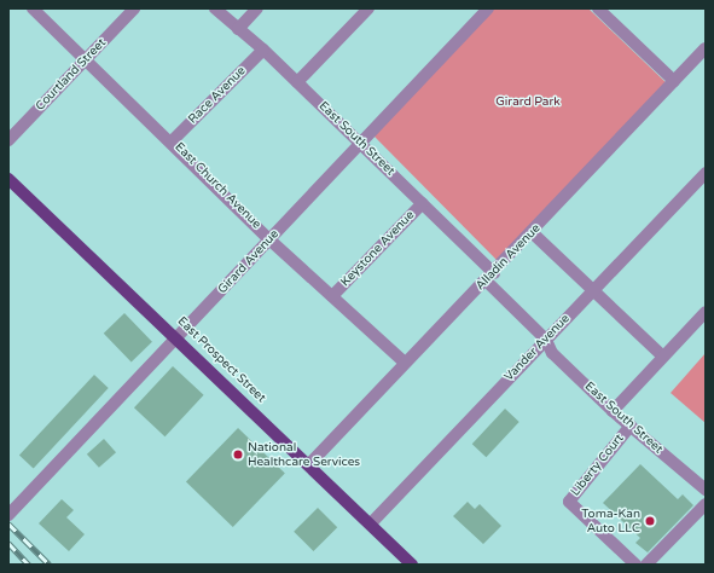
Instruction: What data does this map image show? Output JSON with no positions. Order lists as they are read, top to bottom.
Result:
{
  "streets": {
    "main road": ["East Prospect Street"],
    "street": [
      "Courtland Street",
      "Race Avenue",
      "East South Street",
      "East Church Avenue",
      "Keystone Avenue",
      "Alladin Avenue",
      "Girard Avenue",
      "Vander Avenue",
      "Liberty Court"
    ]
  },
  "crossings": [
    ["Courtland Street", "East Church Avenue"],
    ["Race Avenue", "East South Street"],
    ["Race Avenue", "East Church Avenue"],
    ["East South Street", "Keystone Avenue"],
    ["East South Street", "Alladin Avenue"],
    ["East South Street", "Girard Avenue"],
    ["East South Street", "Vander Avenue"],
    ["East South Street", "Liberty Court"],
    ["East Church Avenue", "Keystone Avenue"],
    ["East Church Avenue", "Alladin Avenue"],
    ["East Church Avenue", "Girard Avenue"],
    ["Alladin Avenue", "East Prospect Street"],
    ["Girard Avenue", "East Prospect Street"],
    ["Vander Avenue", "East Prospect Street"]
  ],
  "parks": ["Girard Park"],
  "places": ["National Healthcare Services", "Toma-Kan Auto LLC"]
}
